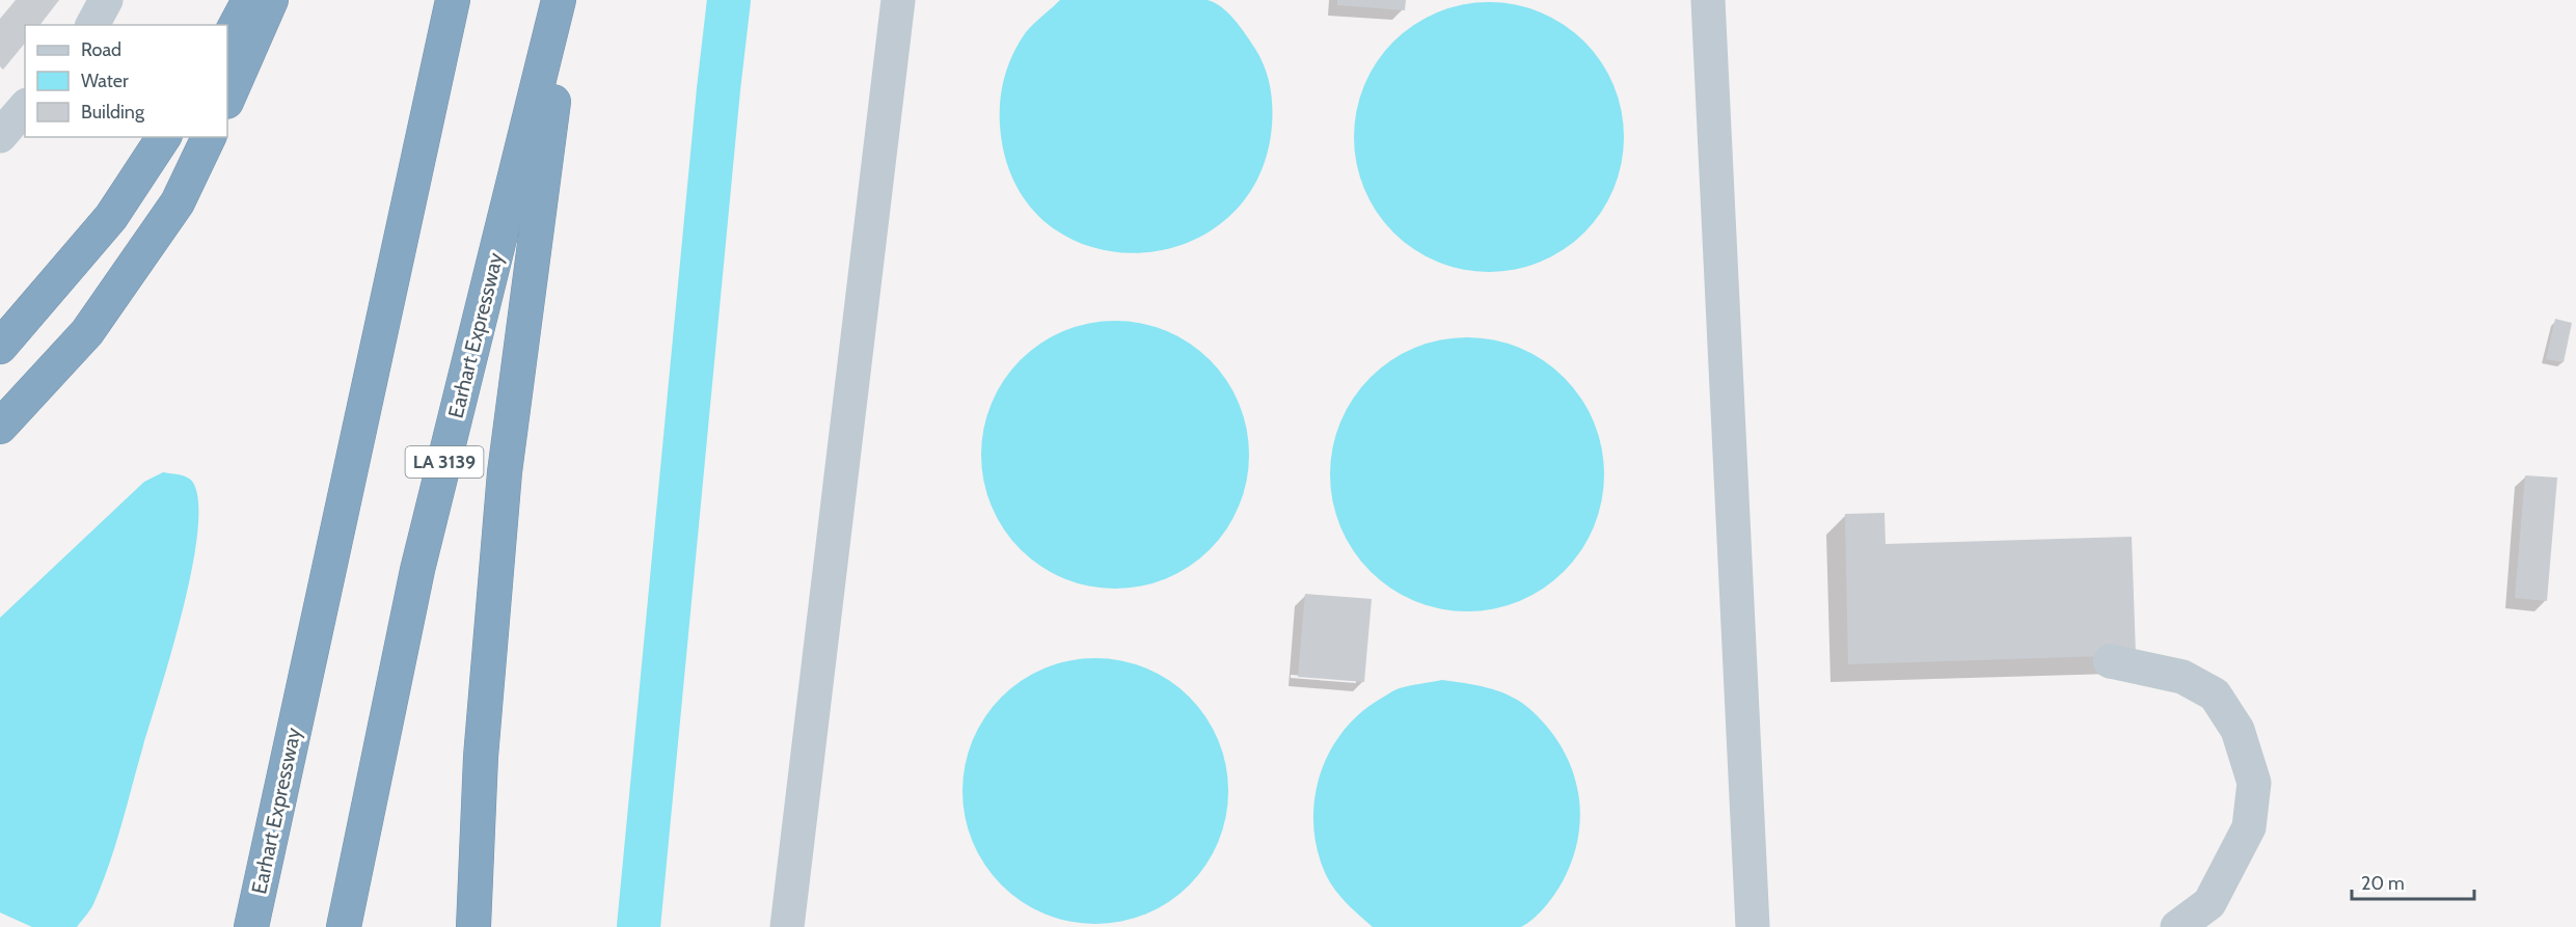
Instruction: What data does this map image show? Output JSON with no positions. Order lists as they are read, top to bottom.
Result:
{
  "streets": {
    "highway": ["Earhart Expressway", "LA 3139"]
  },
  "legend": ["Road", "Water", "Building"],
  "scale_bar": "20 m"
}
